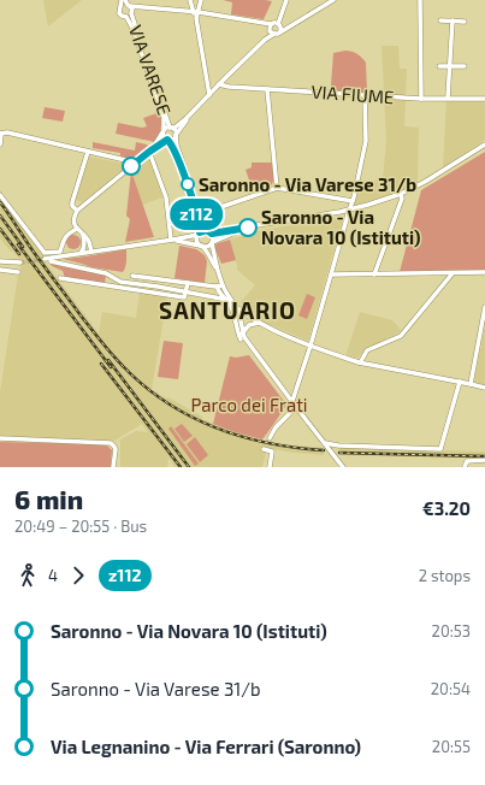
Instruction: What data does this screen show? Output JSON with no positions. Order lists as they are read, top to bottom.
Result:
{
  "streets": {
    "street": ["VIA VARESE", "VIA FIUME"]
  },
  "districts": ["SANTUARIO"],
  "parks": ["Parco dei Frati"],
  "places": ["Saronno - Via Varese 31/b", "Saronno - Via Novara 10 (Istituti)"],
  "lines": ["bus line z112"],
  "page": {
    "on_map": "z112",
    "heading": ["6 min", "20:49 – 20:55 · Bus", "€3.20"],
    "legs": ["4", "z112", "2 stops"],
    "list": [
      {
        "name": "Saronno - Via Novara 10 (Istituti)",
        "value": "20:53"
      },
      {
        "name": "Saronno - Via Varese 31/b",
        "value": "20:54"
      },
      {
        "name": "Via Legnanino - Via Ferrari (Saronno)",
        "value": "20:55"
      }
    ]
  }
}
